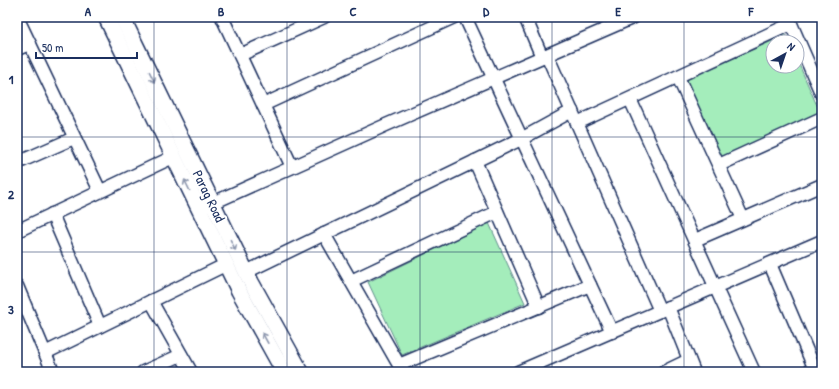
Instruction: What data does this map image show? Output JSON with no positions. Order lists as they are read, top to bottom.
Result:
{
  "streets": {
    "street": ["Parag Road"]
  },
  "scale_bar": "50 m",
  "north": "top right",
  "grid": {
    "columns": [
      "A",
      "B",
      "C",
      "D",
      "E",
      "F"
    ],
    "rows": ["1", "2", "3"]
  }
}
